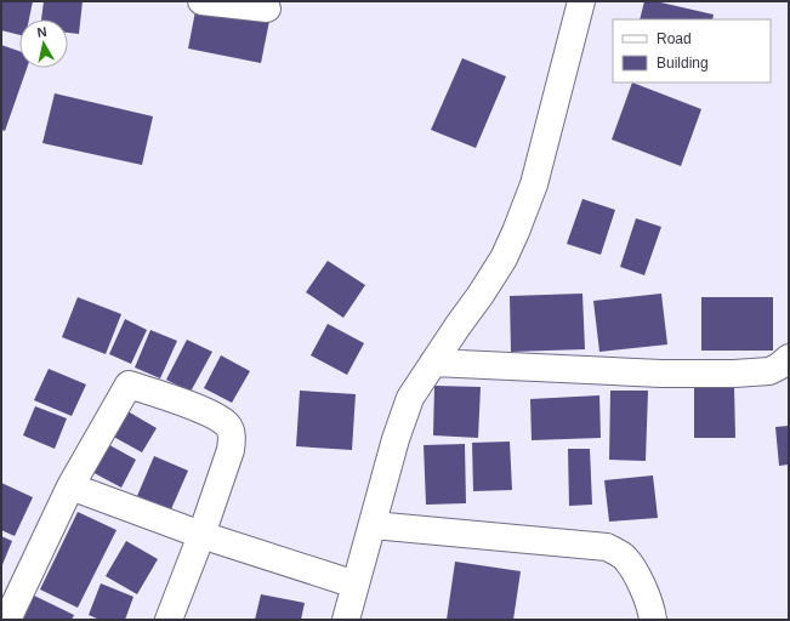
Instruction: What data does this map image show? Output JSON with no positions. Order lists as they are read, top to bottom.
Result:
{
  "legend": ["Road", "Building"],
  "north": "top"
}
